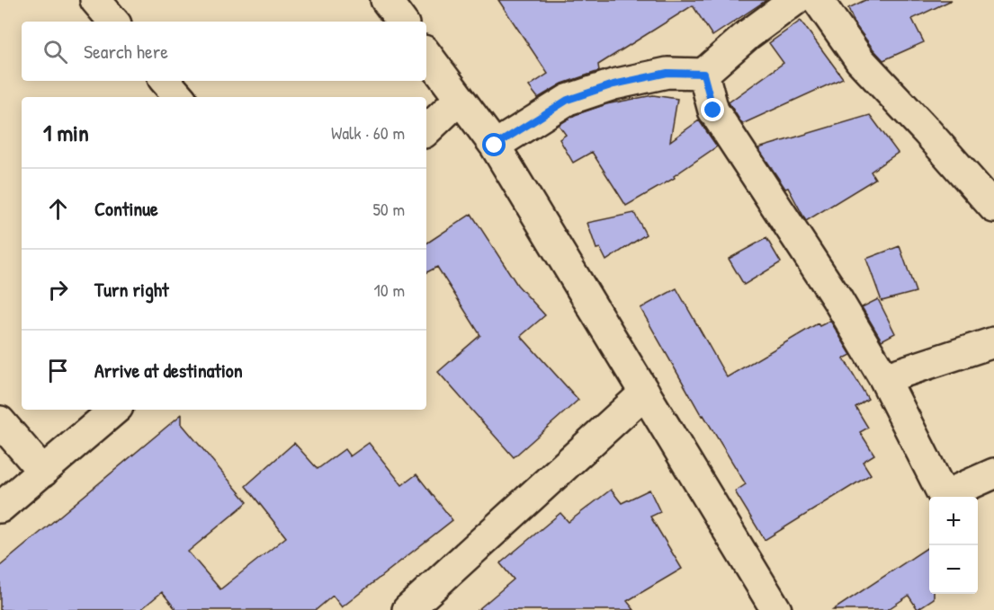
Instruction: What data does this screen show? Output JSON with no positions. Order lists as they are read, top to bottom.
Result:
{
  "page": {
    "search": "Search here",
    "heading": ["1 min", "Walk · 60 m"],
    "list": [
      ["Continue", "50 m"],
      ["Turn right", "10 m"],
      "Arrive at destination"
    ],
    "map_buttons": ["+", "−"]
  }
}
